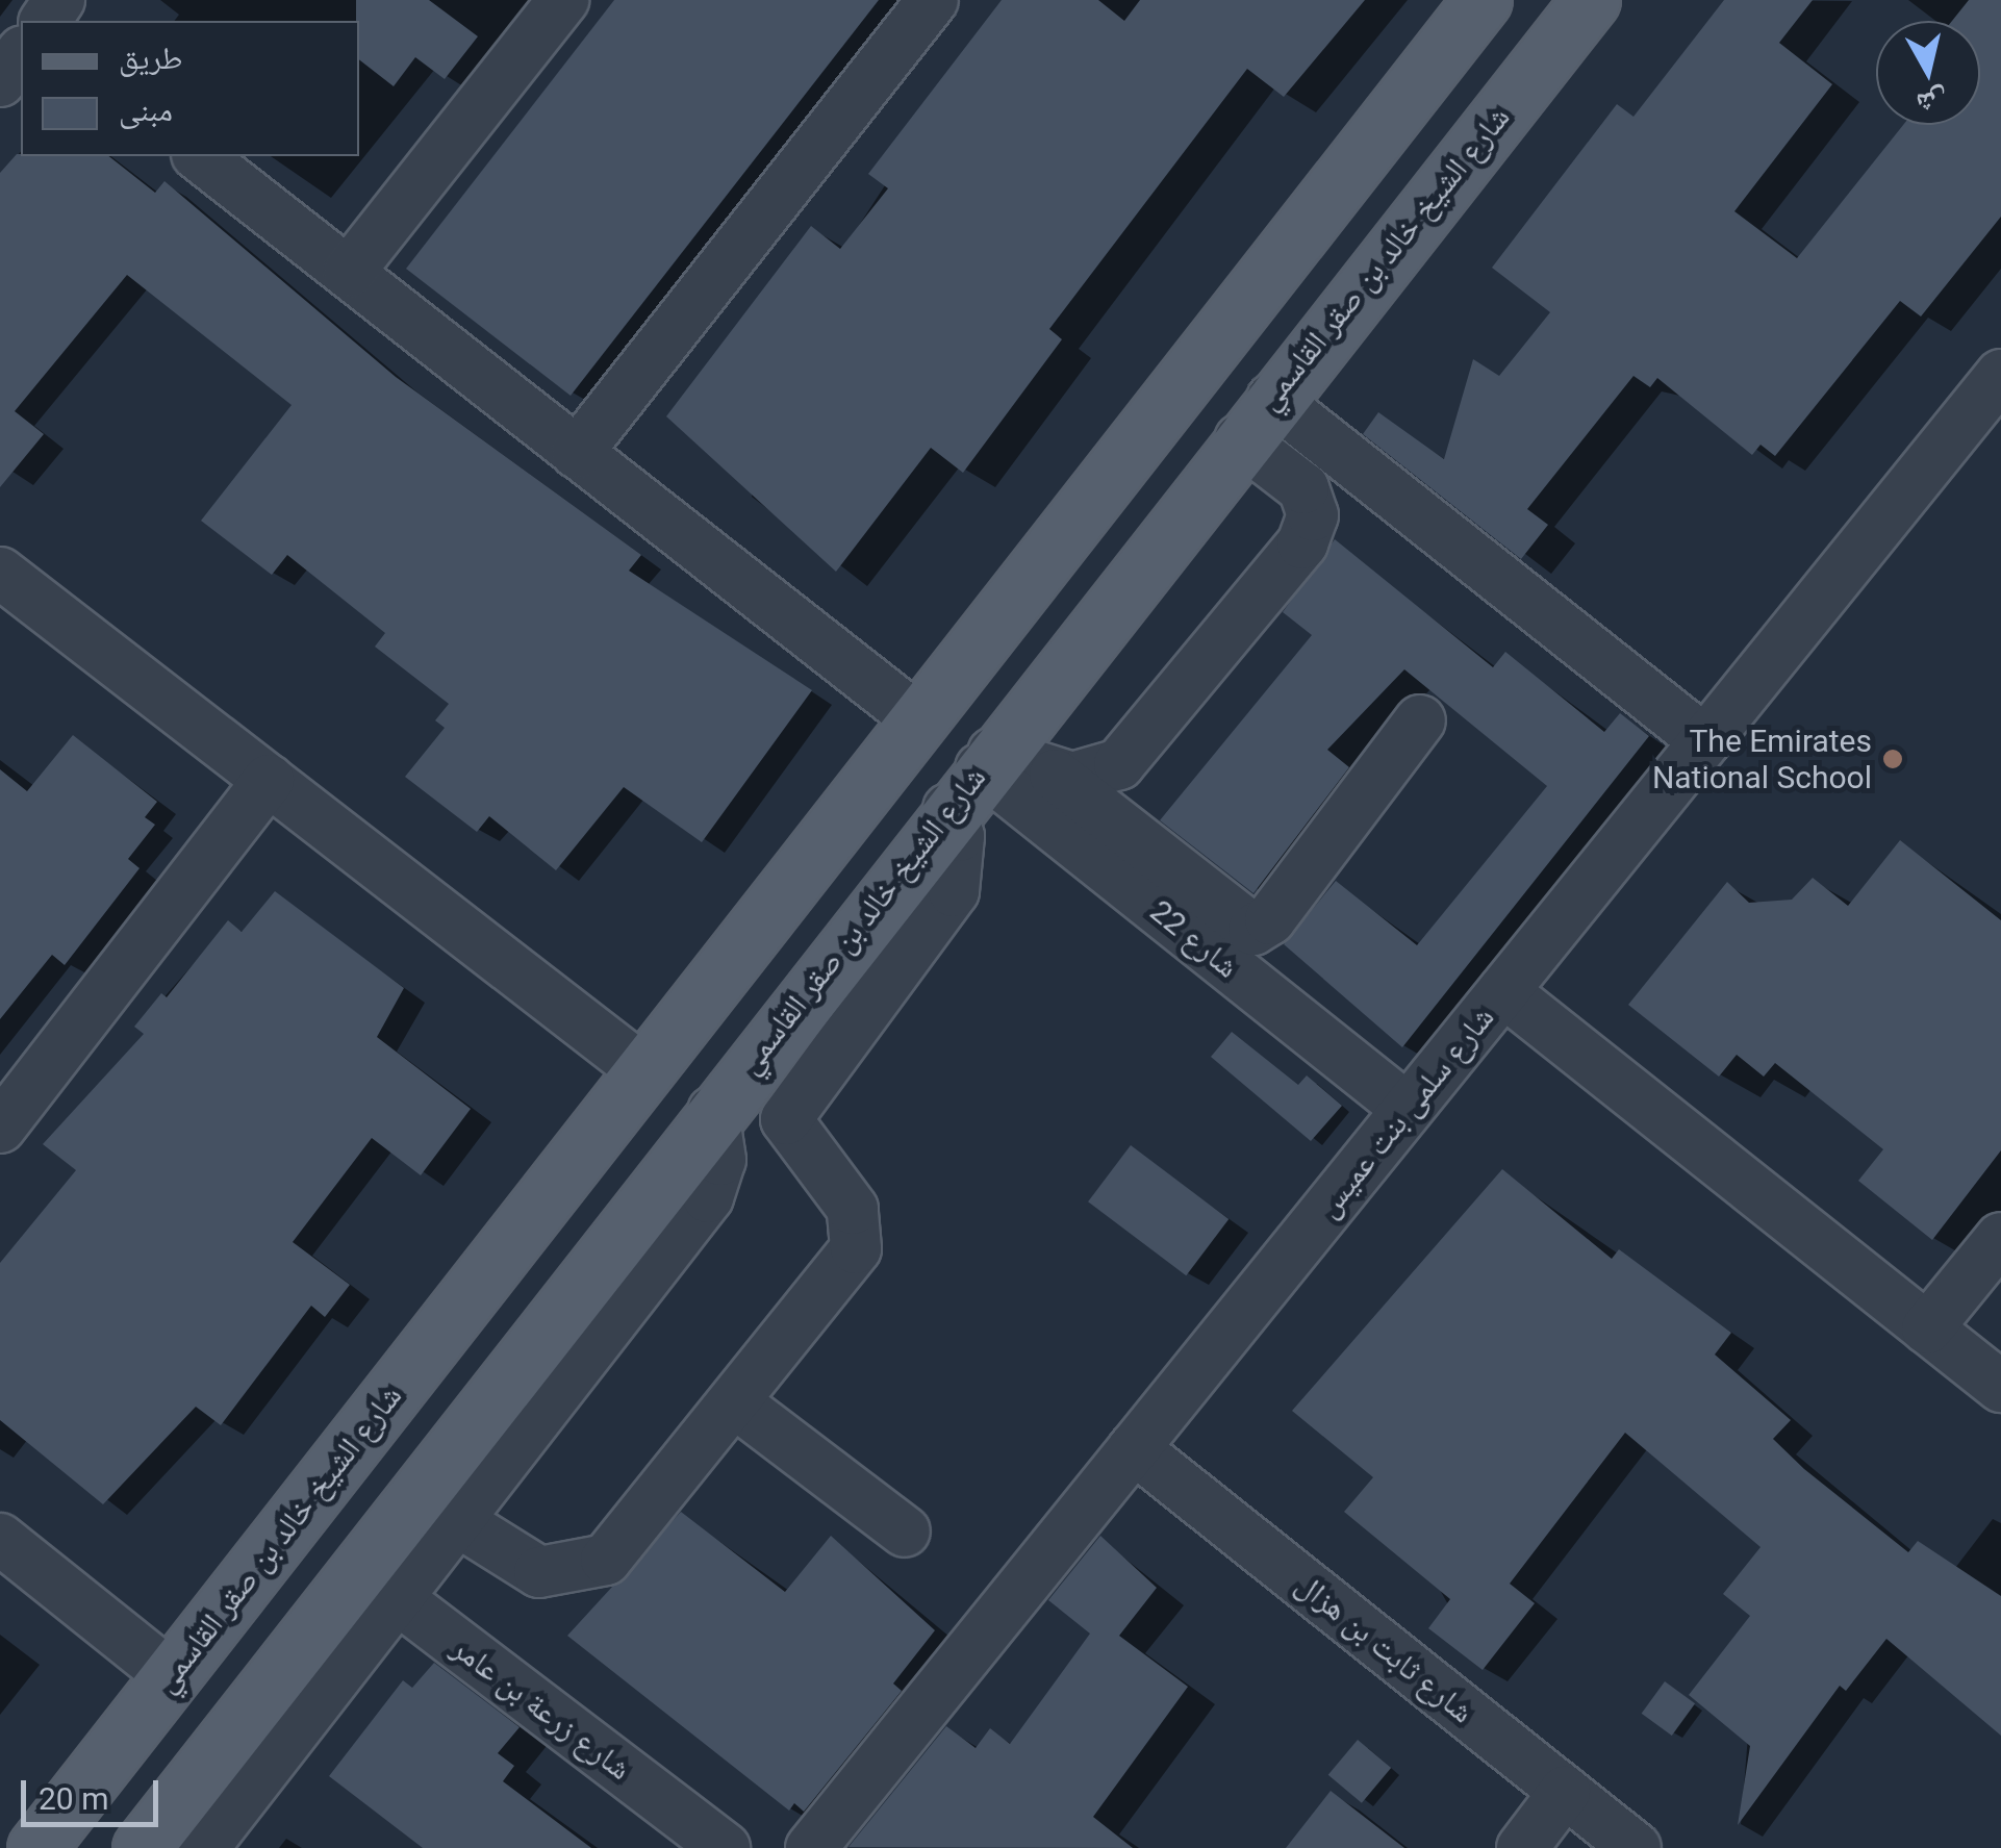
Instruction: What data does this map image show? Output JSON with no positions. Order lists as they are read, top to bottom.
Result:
{
  "streets": {
    "main road": ["شارع الشيخ خالد بن صقر القاسمي"],
    "street": [
      "شارع 22",
      "شارع سلمى بنت عميس",
      "شارع ثابت بن هزال",
      "شارع زرعة بن عامر"
    ]
  },
  "crossings": [
    ["شارع الشيخ خالد بن صقر القاسمي", "شارع 22"],
    ["شارع الشيخ خالد بن صقر القاسمي", "شارع زرعة بن عامر"],
    ["شارع 22", "شارع سلمى بنت عميس"],
    ["شارع سلمى بنت عميس", "شارع ثابت بن هزال"]
  ],
  "places": ["The Emirates National School"],
  "legend": ["طريق", "مبنى"],
  "scale_bar": "20 m",
  "north": "bottom"
}
